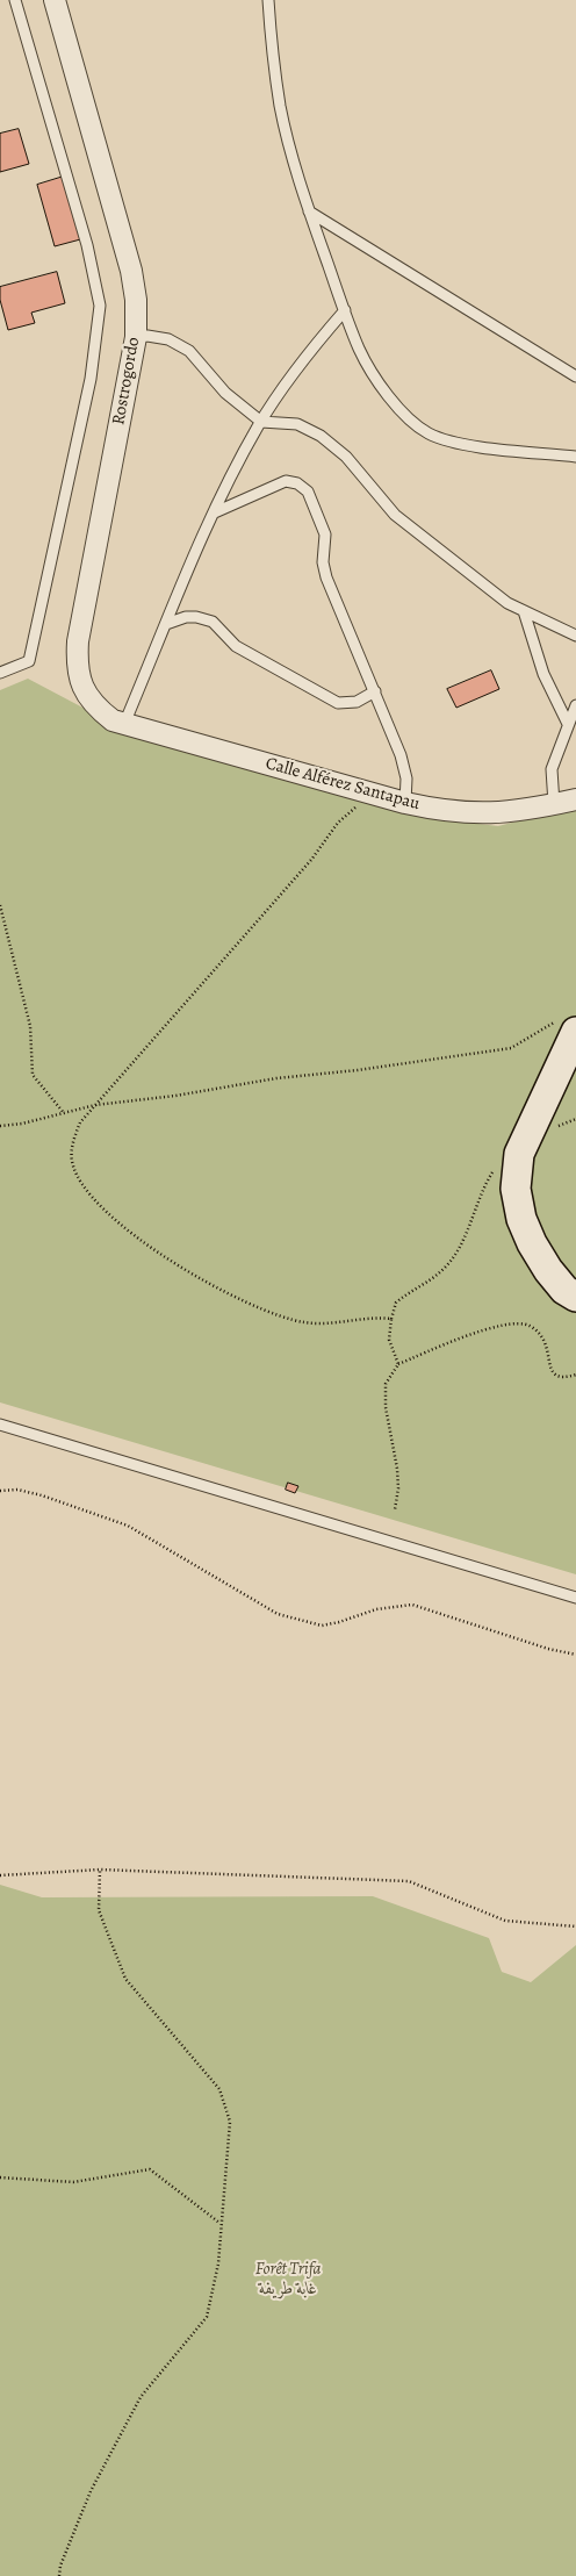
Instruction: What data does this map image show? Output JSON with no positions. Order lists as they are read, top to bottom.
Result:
{
  "streets": {
    "street": ["Rostrogordo", "Calle Alférez Santapau"]
  },
  "crossings": [
    ["Rostrogordo", "Calle Alférez Santapau"]
  ],
  "parks": ["Forêt Trifa غابة طريفة"]
}
